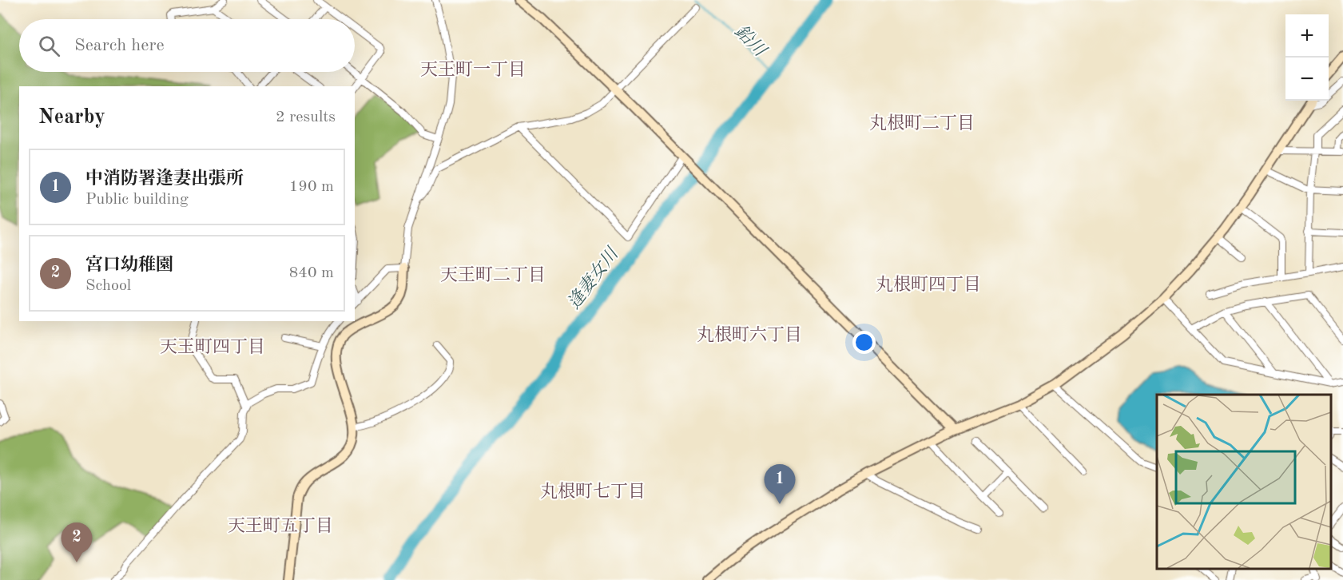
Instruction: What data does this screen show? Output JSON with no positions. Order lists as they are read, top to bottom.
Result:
{
  "districts": [
    "天王町一丁目",
    "丸根町二丁目",
    "天王町二丁目",
    "丸根町四丁目",
    "丸根町六丁目",
    "天王町四丁目",
    "丸根町七丁目",
    "天王町五丁目"
  ],
  "water": ["鉛川", "逢妻女川"],
  "page": {
    "map_buttons": ["+", "−"],
    "search": "Search here",
    "heading": ["Nearby", "2 results"],
    "list": [
      {
        "mark": "1",
        "name": "中消防署逢妻出張所",
        "note": "Public building",
        "value": "190 m"
      },
      {
        "mark": "2",
        "name": "宮口幼稚園",
        "note": "School",
        "value": "840 m"
      }
    ],
    "pins": ["1", "2"]
  }
}
